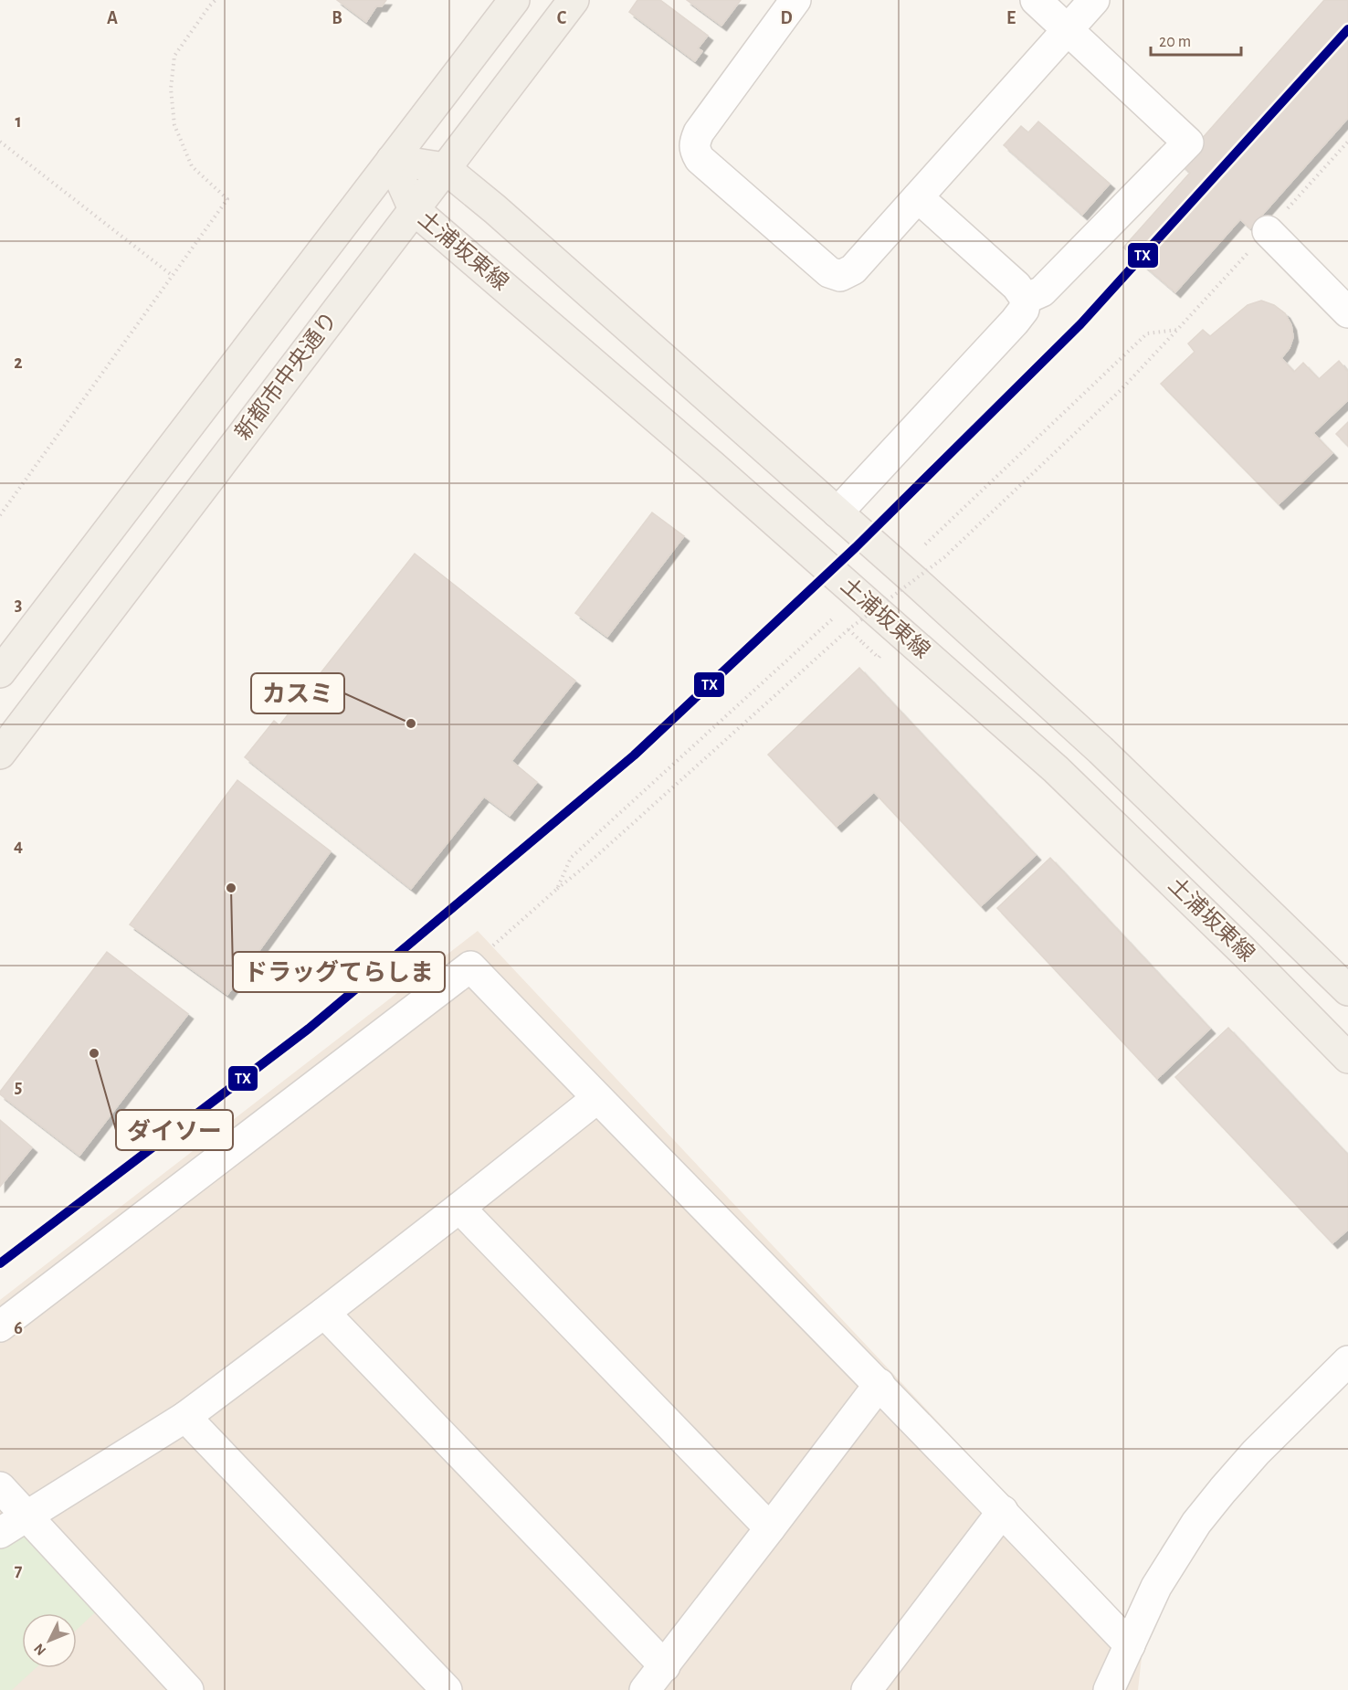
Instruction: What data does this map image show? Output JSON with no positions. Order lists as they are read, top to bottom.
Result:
{
  "streets": {
    "main road": ["土浦坂東線", "新都市中央通り"]
  },
  "crossings": [
    ["土浦坂東線", "新都市中央通り"]
  ],
  "places": ["カスミ", "ドラッグてらしま", "ダイソー"],
  "lines": ["transit line TX"],
  "scale_bar": "20 m",
  "north": "bottom left",
  "grid": {
    "columns": [
      "A",
      "B",
      "C",
      "D",
      "E"
    ],
    "rows": [
      "1",
      "2",
      "3",
      "4",
      "5",
      "6",
      "7"
    ]
  }
}
